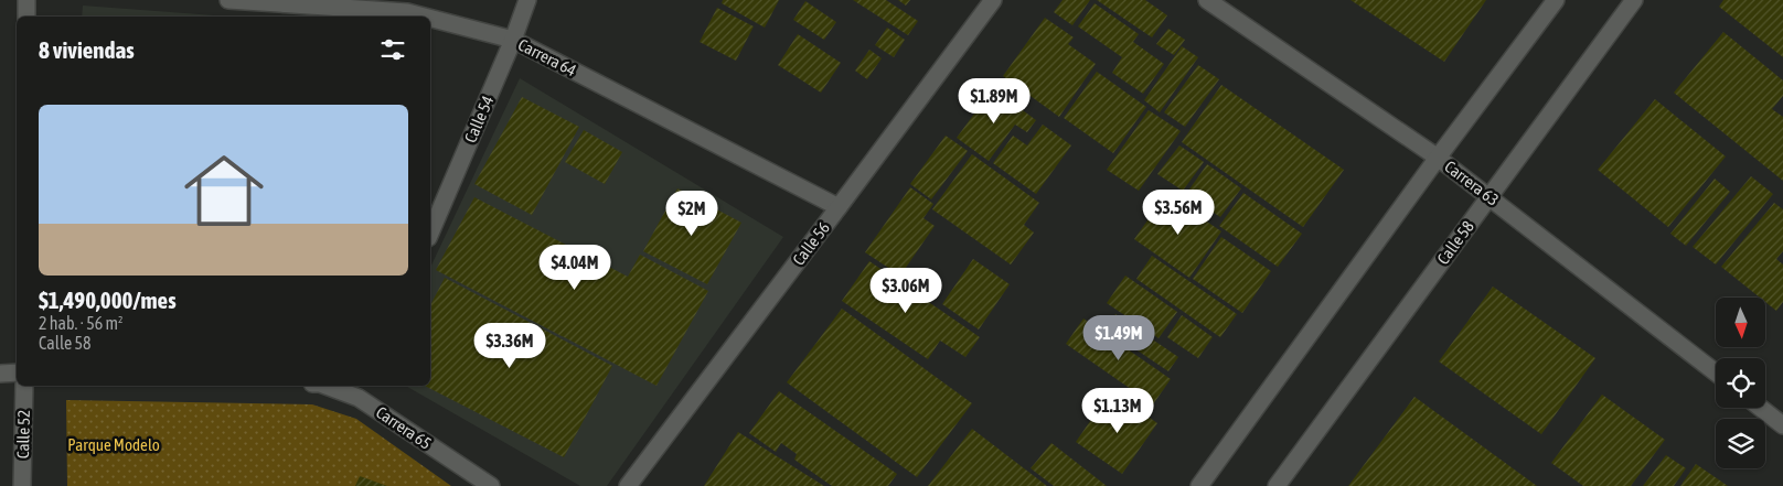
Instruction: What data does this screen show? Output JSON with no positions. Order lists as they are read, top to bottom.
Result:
{
  "streets": {
    "street": [
      "Carrera 64",
      "Calle 54",
      "Carrera 63",
      "Calle 58",
      "Calle 56",
      "Carrera 65",
      "Calle 52"
    ]
  },
  "crossings": [
    ["Carrera 64", "Calle 54"],
    ["Carrera 64", "Calle 56"],
    ["Carrera 63", "Calle 58"]
  ],
  "parks": ["Parque Modelo"],
  "north": "bottom",
  "page": {
    "heading": "8 viviendas",
    "price": [
      "$1.89M",
      "$3.56M",
      "$2M",
      "$4.04M",
      "$3.06M",
      "$1.49M",
      "$3.36M",
      "$1.13M"
    ],
    "list": [
      {
        "name": "$1,490,000/mes",
        "note": "2 hab. · 56 m² · Calle 58"
      }
    ]
  }
}
